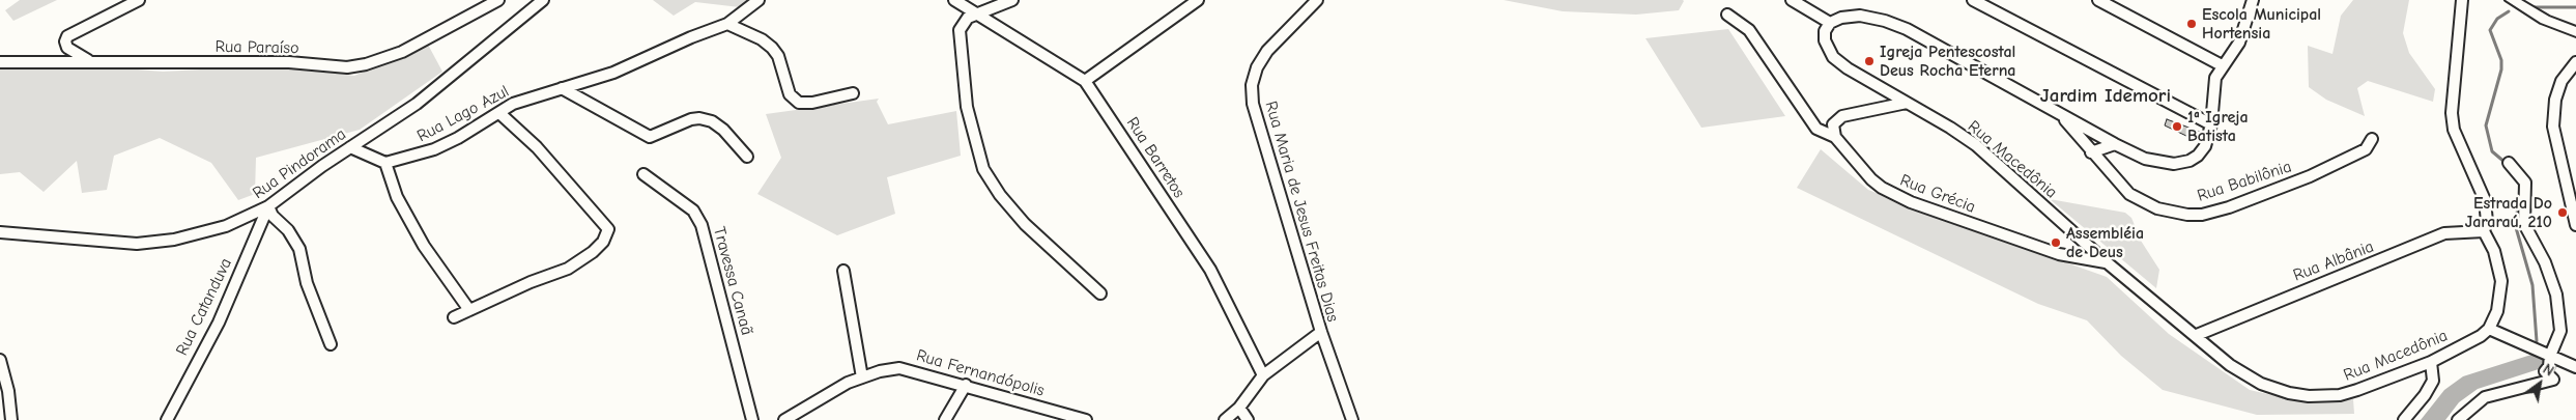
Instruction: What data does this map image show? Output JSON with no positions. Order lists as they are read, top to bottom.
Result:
{
  "streets": {
    "street": [
      "Rua Paraíso",
      "Rua Lago Azul",
      "Rua Barretos",
      "Rua Macedônia",
      "Rua Pindorama",
      "Rua Babilônia",
      "Rua Grécia",
      "Rua Maria de Jesus Freitas Dias",
      "Rua Albânia",
      "Travessa Canaã",
      "Rua Catanduva",
      "Rua Fernandópolis"
    ]
  },
  "crossings": [
    ["Rua Macedônia", "Rua Grécia"],
    ["Rua Macedônia", "Rua Albânia"],
    ["Rua Pindorama", "Rua Catanduva"]
  ],
  "districts": ["Jardim Idemori"],
  "places": [
    "Escola Municipal Hortensia",
    "Igreja Pentescostal Deus Rocha Eterna",
    "1ª Igreja Batista",
    "Estrada Do Jararaú, 210",
    "Assembléia de Deus"
  ],
  "north": "top right"
}
